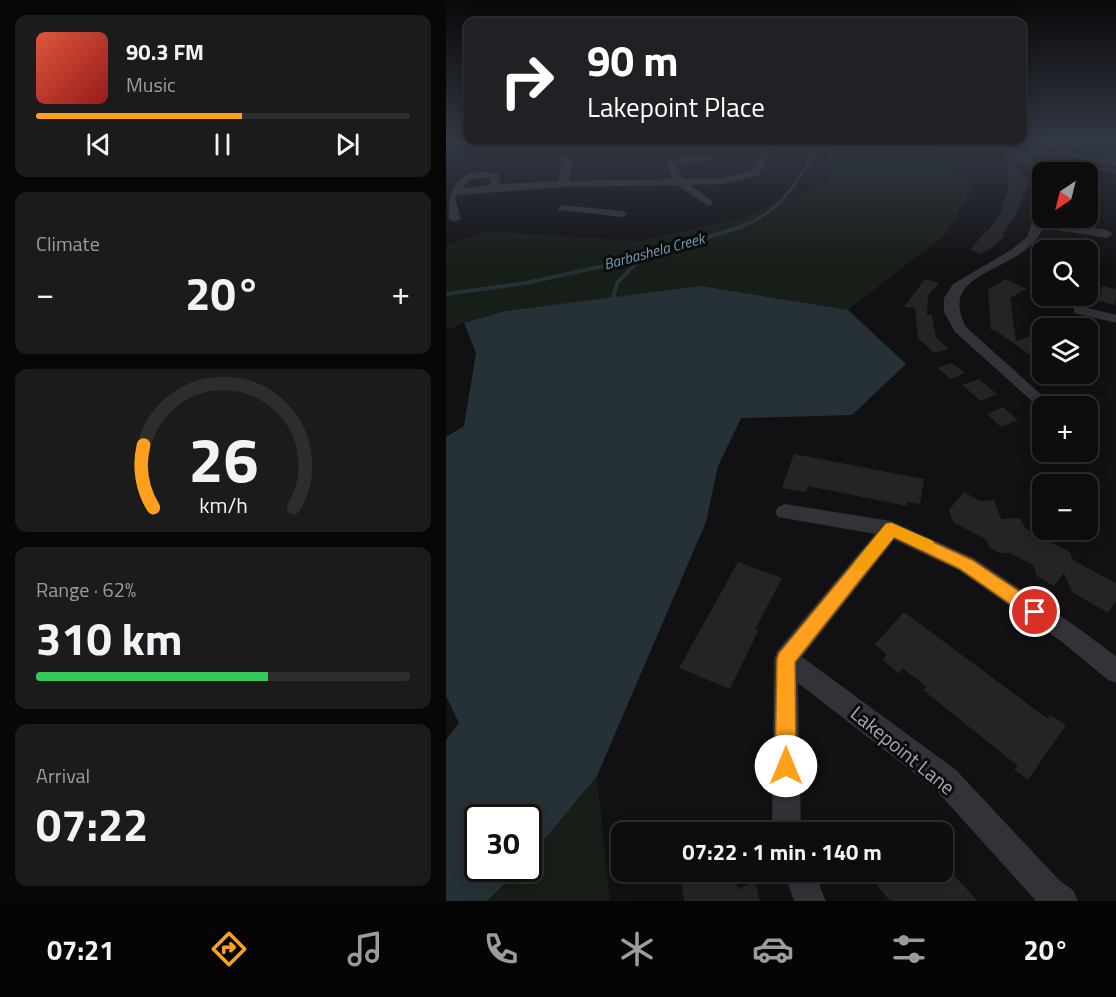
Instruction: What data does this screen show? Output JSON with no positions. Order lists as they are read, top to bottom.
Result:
{
  "streets": {
    "street": ["Lakepoint Lane"]
  },
  "water": ["Barbashela Creek"],
  "north": "bottom left",
  "page": {
    "turn": ["90 m", "Lakepoint Place"],
    "song": ["90.3 FM", "Music"],
    "map_buttons": ["+", "−"],
    "tile": [
      "Climate",
      ["Range · 62%", "310 km"],
      ["Arrival", "07:22"]
    ],
    "heat": ["−", "20°", "+"],
    "limit": "30",
    "trip": "07:22 · 1 min · 140 m",
    "tabs": ["07:21", "20°"],
    "gauge": ["26", "km/h"]
  }
}
